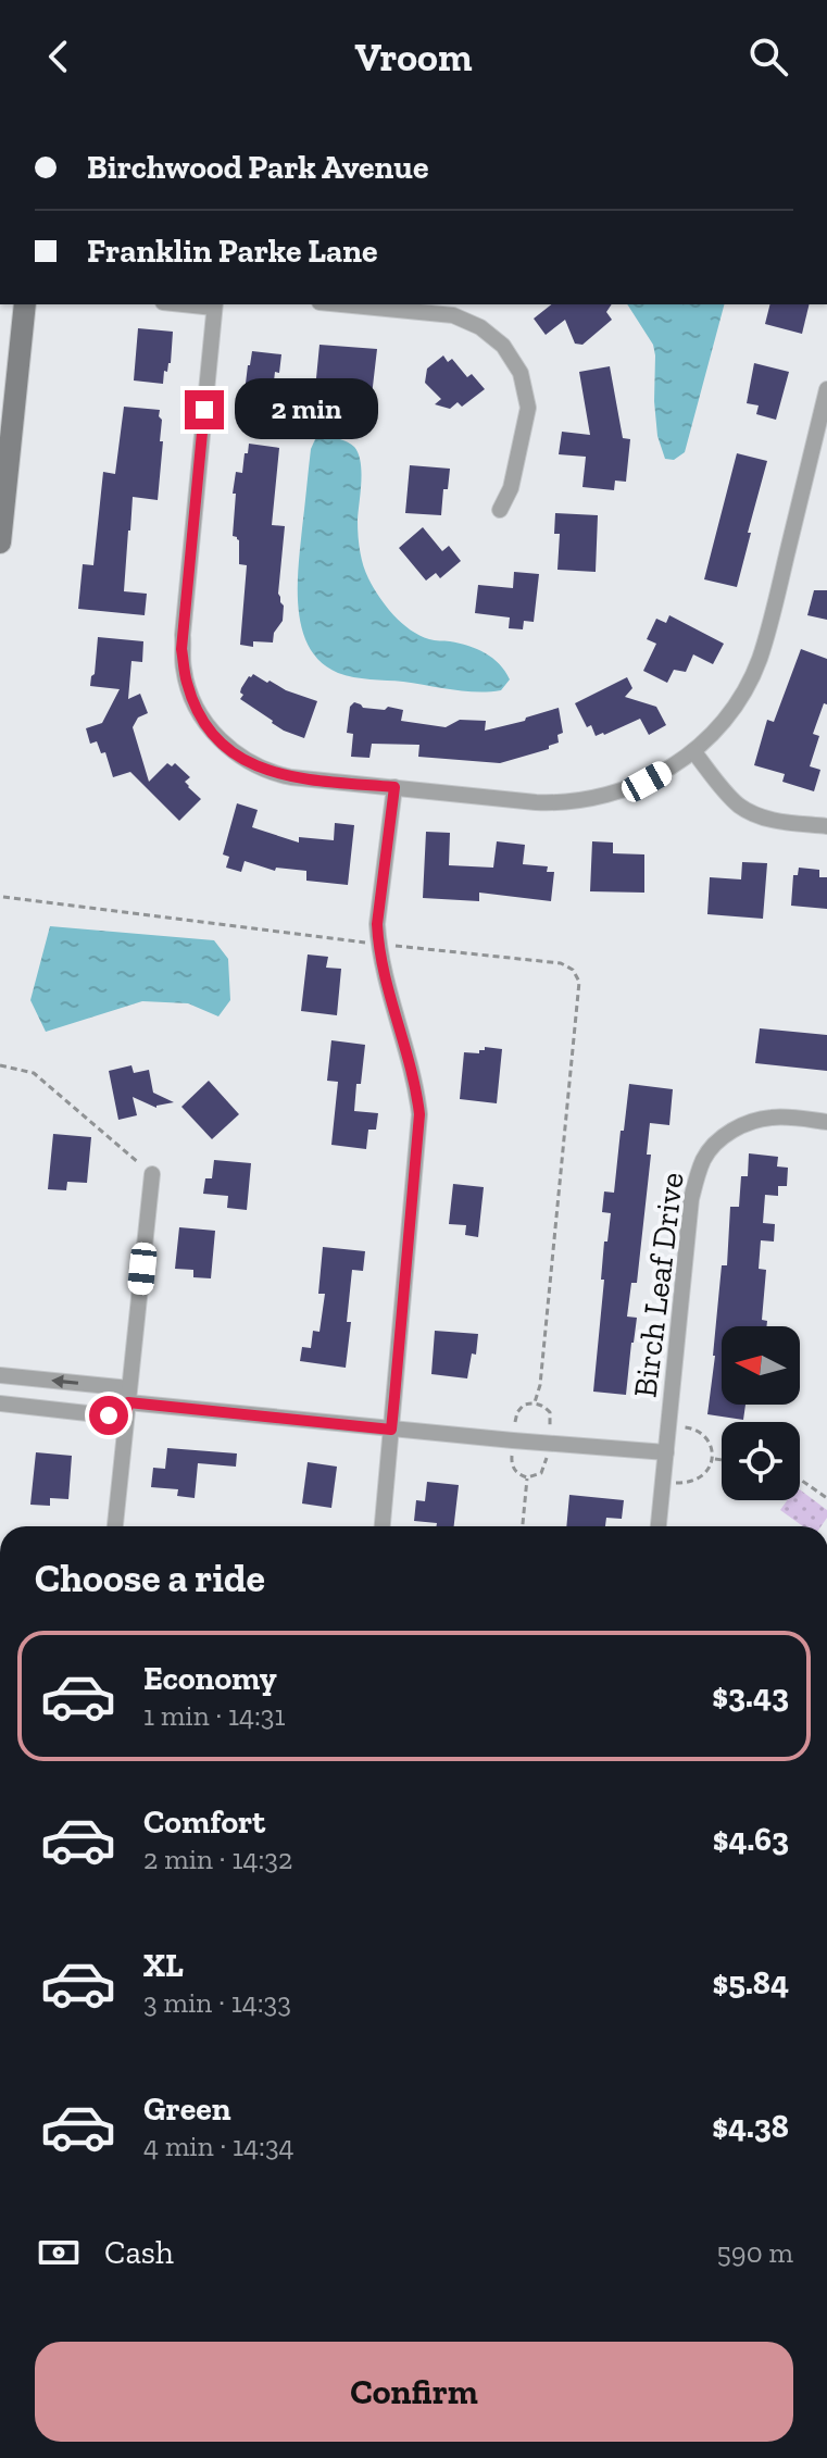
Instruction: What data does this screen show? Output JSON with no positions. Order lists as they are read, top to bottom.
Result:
{
  "streets": {
    "street": ["Birch Leaf Drive"]
  },
  "north": "left",
  "page": {
    "header": "Vroom",
    "banner": ["Birchwood Park Avenue", "Franklin Parke Lane"],
    "bubble": "2 min",
    "heading": "Choose a ride",
    "list": [
      {
        "name": "Economy",
        "note": "1 min · 14:31",
        "value": "$3.43"
      },
      {
        "name": "Comfort",
        "note": "2 min · 14:32",
        "value": "$4.63"
      },
      {
        "name": "XL",
        "note": "3 min · 14:33",
        "value": "$5.84"
      },
      {
        "name": "Green",
        "note": "4 min · 14:34",
        "value": "$4.38"
      }
    ],
    "pay": ["Cash", "590 m"],
    "buttons": "Confirm"
  }
}
